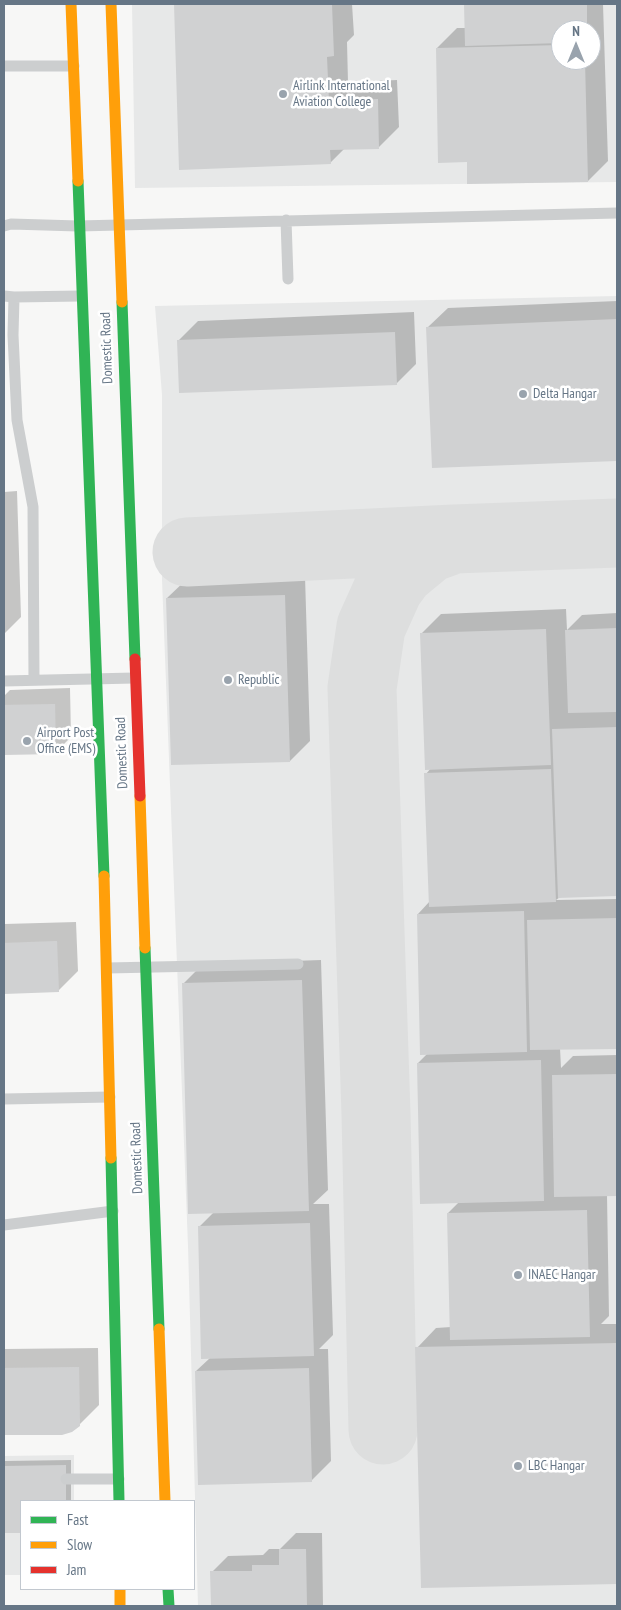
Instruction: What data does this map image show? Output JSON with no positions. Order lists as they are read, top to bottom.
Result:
{
  "streets": {
    "main road": ["Domestic Road"]
  },
  "places": [
    "Airlink International Aviation College",
    "Delta Hangar",
    "Republic",
    "Airport Post Office (EMS)",
    "INAEC Hangar",
    "LBC Hangar"
  ],
  "legend": ["Fast", "Slow", "Jam"],
  "north": "top"
}
